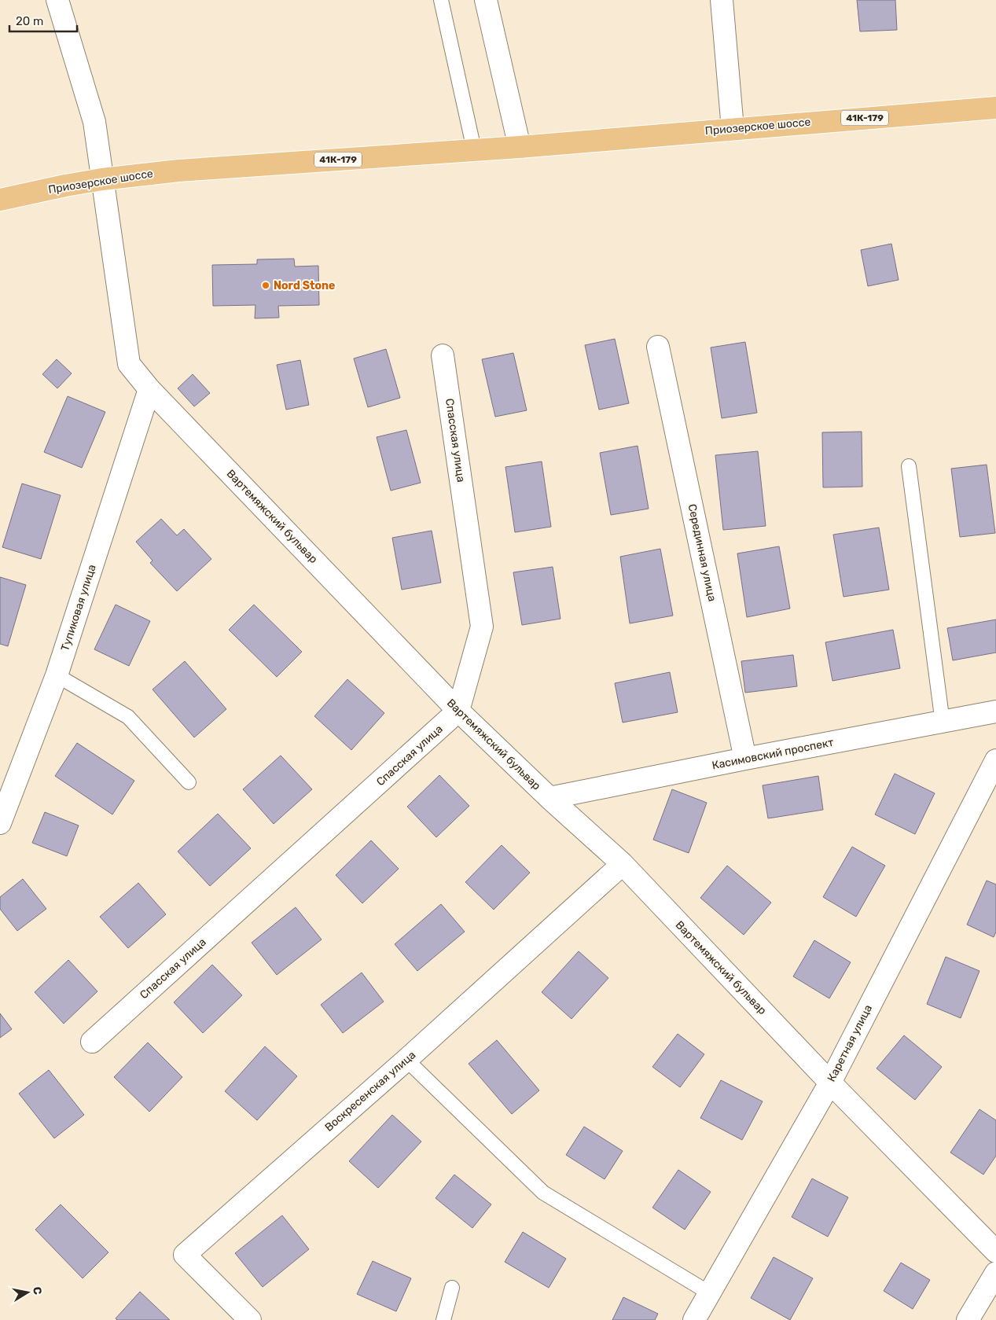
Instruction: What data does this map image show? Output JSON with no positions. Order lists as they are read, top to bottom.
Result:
{
  "streets": {
    "main road": ["41К-179", "Приозерское шоссе"],
    "street": [
      "Спасская улица",
      "Вартемяжский бульвар",
      "Серединная улица",
      "Тупиковая улица",
      "Касимовский проспект",
      "Каретная улица",
      "Воскресенская улица"
    ]
  },
  "crossings": [
    ["41К-179", "Приозерское шоссе"],
    ["Приозерское шоссе", "Вартемяжский бульвар"],
    ["Спасская улица", "Вартемяжский бульвар"],
    ["Вартемяжский бульвар", "Тупиковая улица"],
    ["Вартемяжский бульвар", "Касимовский проспект"],
    ["Вартемяжский бульвар", "Каретная улица"],
    ["Вартемяжский бульвар", "Воскресенская улица"],
    ["Серединная улица", "Касимовский проспект"]
  ],
  "places": ["Nord Stone"],
  "scale_bar": "20 m",
  "north": "right"
}
